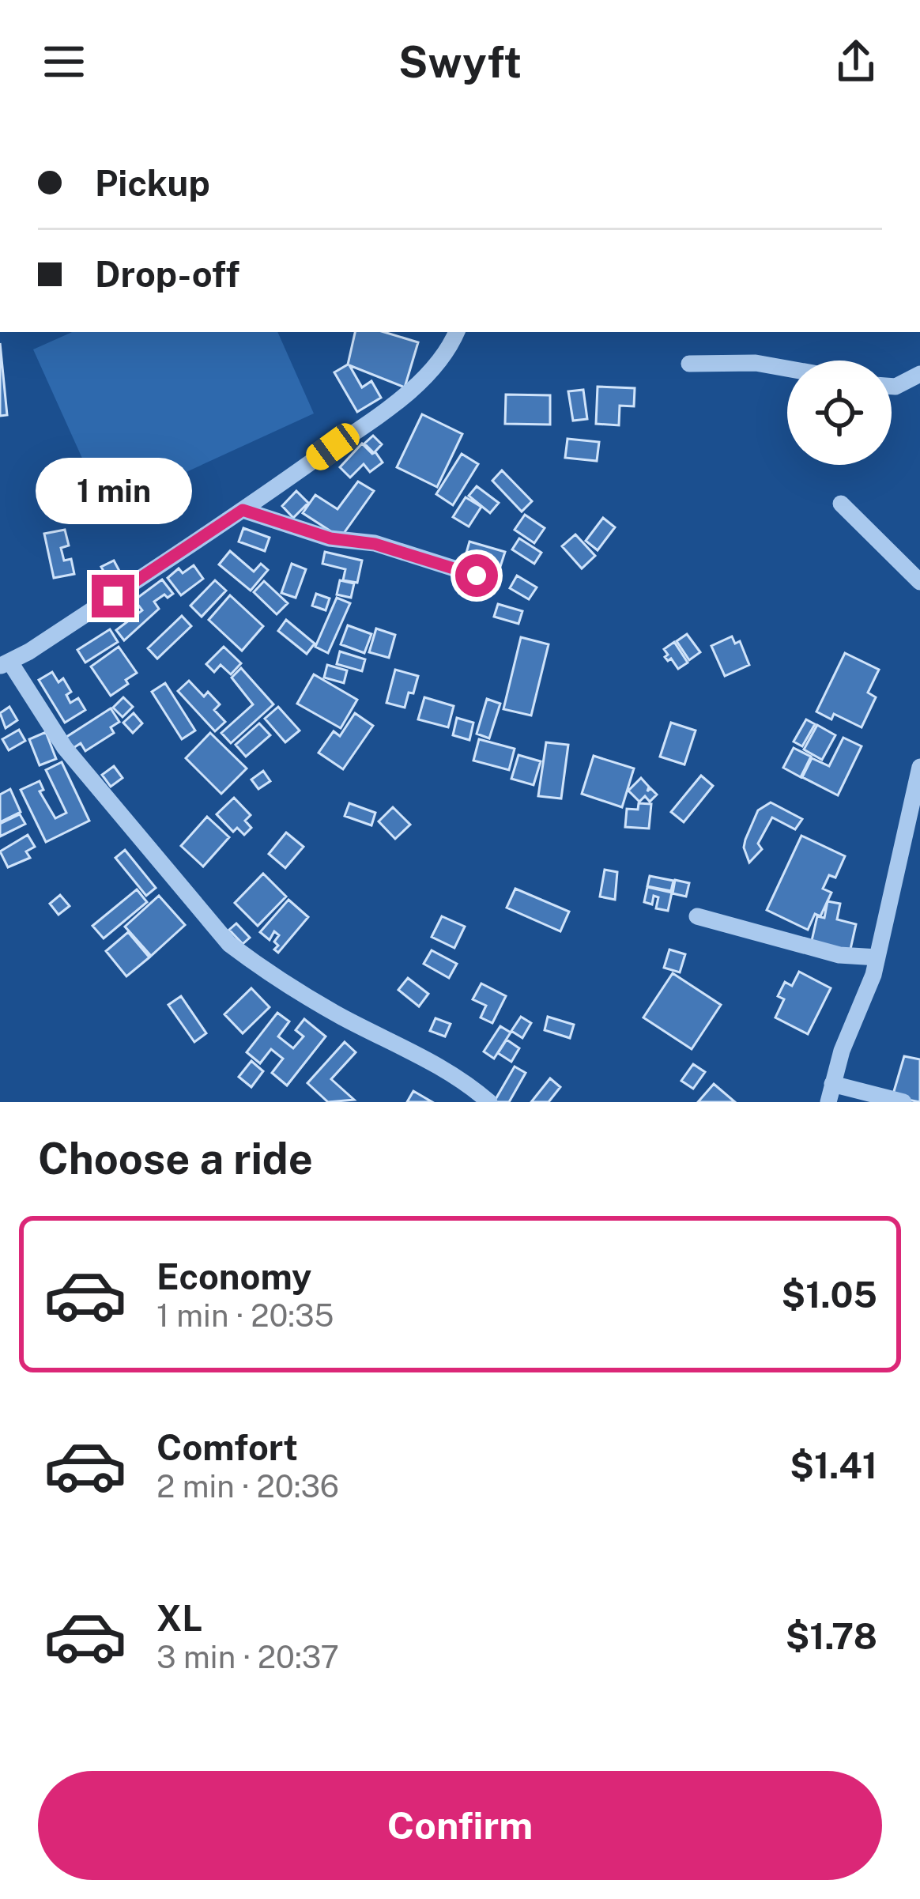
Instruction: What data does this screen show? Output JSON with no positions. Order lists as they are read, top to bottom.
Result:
{
  "page": {
    "header": "Swyft",
    "banner": ["Pickup", "Drop-off"],
    "bubble": "1 min",
    "heading": "Choose a ride",
    "list": [
      {
        "name": "Economy",
        "note": "1 min · 20:35",
        "value": "$1.05"
      },
      {
        "name": "Comfort",
        "note": "2 min · 20:36",
        "value": "$1.41"
      },
      {
        "name": "XL",
        "note": "3 min · 20:37",
        "value": "$1.78"
      }
    ],
    "buttons": "Confirm"
  }
}
